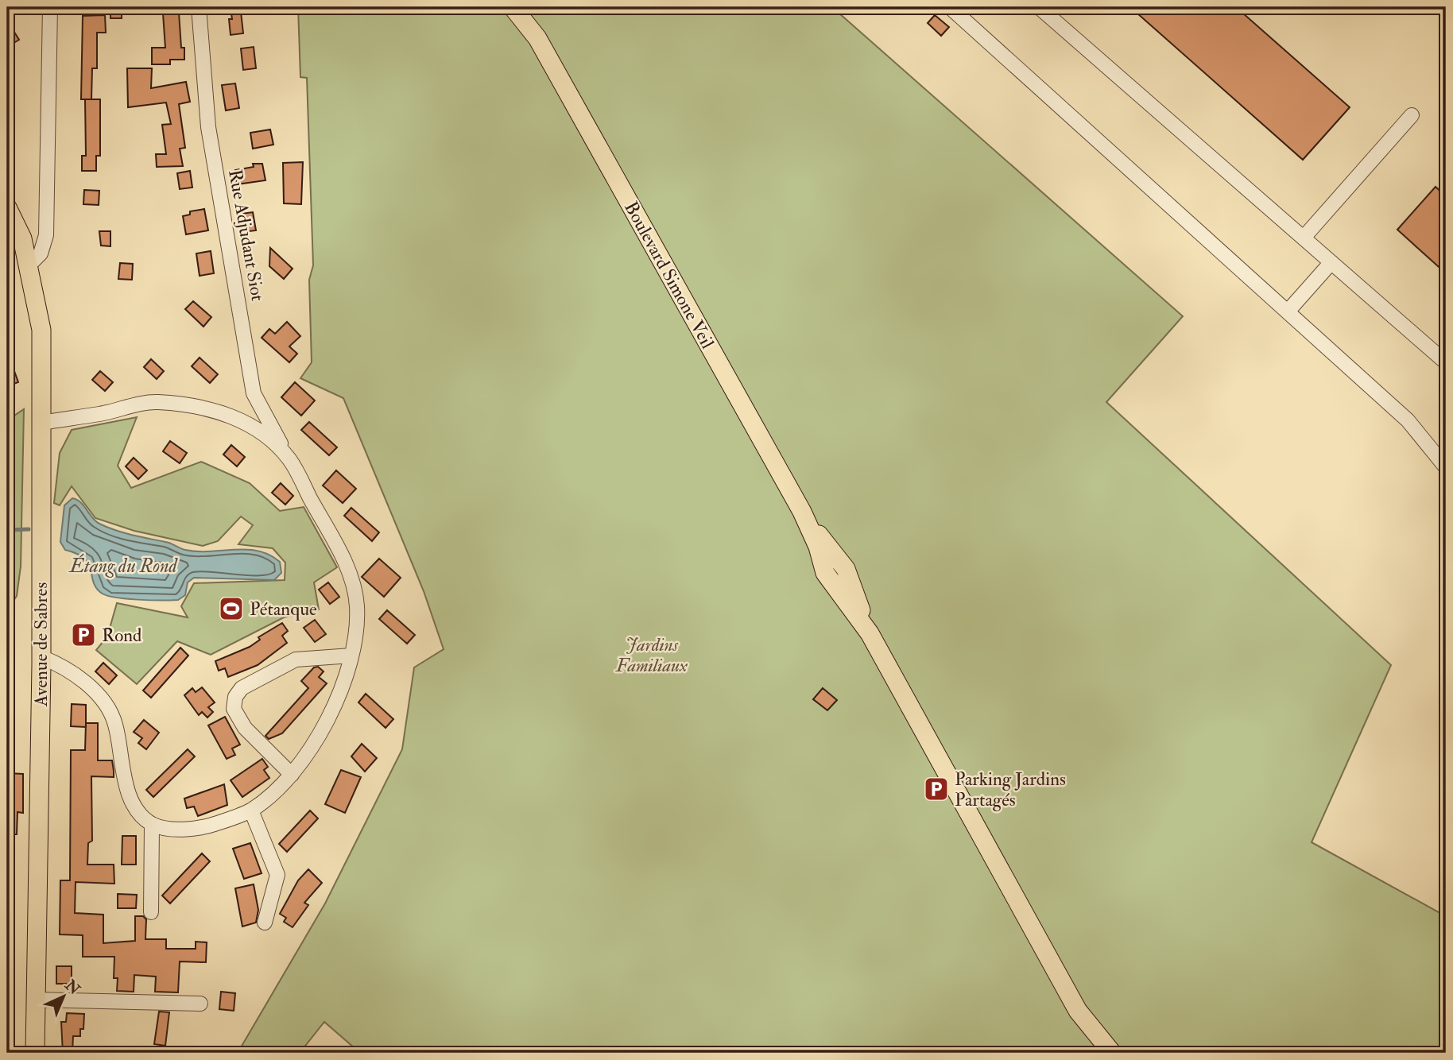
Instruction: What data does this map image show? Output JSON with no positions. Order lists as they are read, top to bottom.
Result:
{
  "streets": {
    "main road": ["Boulevard Simone Veil", "Avenue de Sabres"],
    "street": ["Rue Adjudant Siot"]
  },
  "water": ["Étang du Rond"],
  "parks": ["Jardins Familiaux"],
  "places": {
    "sports": ["Pétanque"],
    "parking": ["Rond", "Parking Jardins Partagés"]
  },
  "north": "top right"
}
